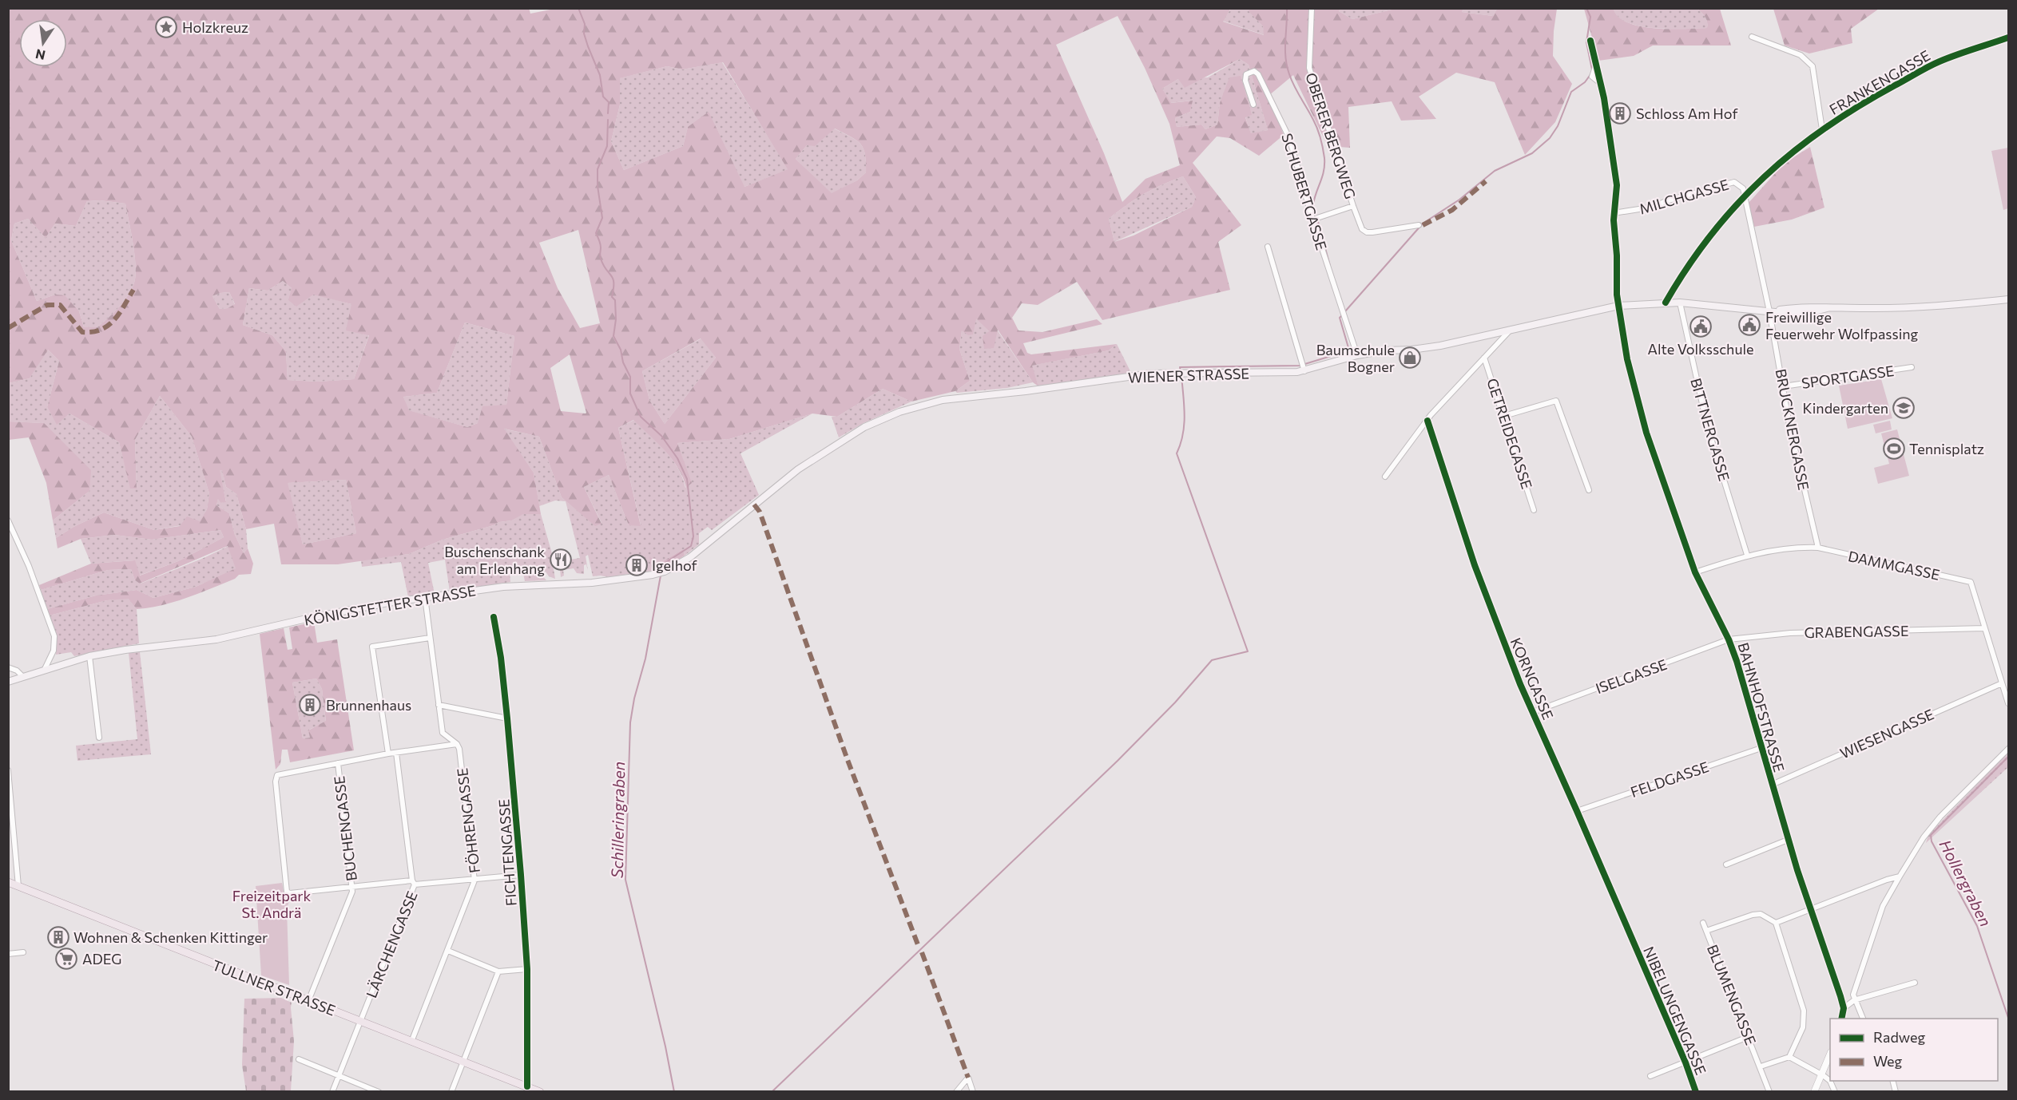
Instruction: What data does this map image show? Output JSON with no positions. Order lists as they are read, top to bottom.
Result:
{
  "streets": {
    "main road": ["WIENER STRASSE", "KÖNIGSTETTER STRASSE", "TULLNER STRASSE"],
    "street": [
      "FRANKENGASSE",
      "OBERER BERGWEG",
      "SCHUBERTGASSE",
      "MILCHGASSE",
      "SPORTGASSE",
      "BITTNERGASSE",
      "BRUCKNERGASSE",
      "GETREIDEGASSE",
      "DAMMGASSE",
      "GRABENGASSE",
      "ISELGASSE",
      "KORNGASSE",
      "BAHNHOFSTRASSE",
      "WIESENGASSE",
      "FELDGASSE",
      "FÖHRENGASSE",
      "BUCHENGASSE",
      "FICHTENGASSE",
      "LÄRCHENGASSE",
      "BLUMENGASSE",
      "NIBELUNGENGASSE"
    ]
  },
  "crossings": [
    ["FRANKENGASSE", "MILCHGASSE"],
    ["FRANKENGASSE", "BRUCKNERGASSE"],
    ["SCHUBERTGASSE", "WIENER STRASSE"],
    ["MILCHGASSE", "BRUCKNERGASSE"],
    ["WIENER STRASSE", "KÖNIGSTETTER STRASSE"],
    ["WIENER STRASSE", "BAHNHOFSTRASSE"],
    ["SPORTGASSE", "BRUCKNERGASSE"],
    ["BITTNERGASSE", "DAMMGASSE"],
    ["BRUCKNERGASSE", "DAMMGASSE"],
    ["DAMMGASSE", "GRABENGASSE"],
    ["DAMMGASSE", "BAHNHOFSTRASSE"],
    ["DAMMGASSE", "WIESENGASSE"],
    ["GRABENGASSE", "ISELGASSE"],
    ["GRABENGASSE", "BAHNHOFSTRASSE"],
    ["ISELGASSE", "KORNGASSE"],
    ["ISELGASSE", "BAHNHOFSTRASSE"],
    ["KORNGASSE", "FELDGASSE"],
    ["KORNGASSE", "NIBELUNGENGASSE"],
    ["BAHNHOFSTRASSE", "WIESENGASSE"],
    ["BAHNHOFSTRASSE", "FELDGASSE"],
    ["FÖHRENGASSE", "TULLNER STRASSE"],
    ["BUCHENGASSE", "TULLNER STRASSE"],
    ["FICHTENGASSE", "TULLNER STRASSE"],
    ["LÄRCHENGASSE", "TULLNER STRASSE"]
  ],
  "water": ["Schilleringraben", "Hollergraben"],
  "parks": ["Freizeitpark St. Andrä"],
  "places": {
    "place": ["Holzkreuz"],
    "building": [
      "Schloss Am Hof",
      "Igelhof",
      "Brunnenhaus",
      "Wohnen & Schenken Kittinger"
    ],
    "public building": ["Freiwillige Feuerwehr Wolfpassing", "Alte Volksschule"],
    "shop": ["Baumschule Bogner"],
    "school or university": ["Kindergarten"],
    "sports": ["Tennisplatz"],
    "restaurant": ["Buschenschank am Erlenhang"],
    "supermarket": ["ADEG"]
  },
  "legend": ["Radweg", "Weg"],
  "north": "bottom"
}
